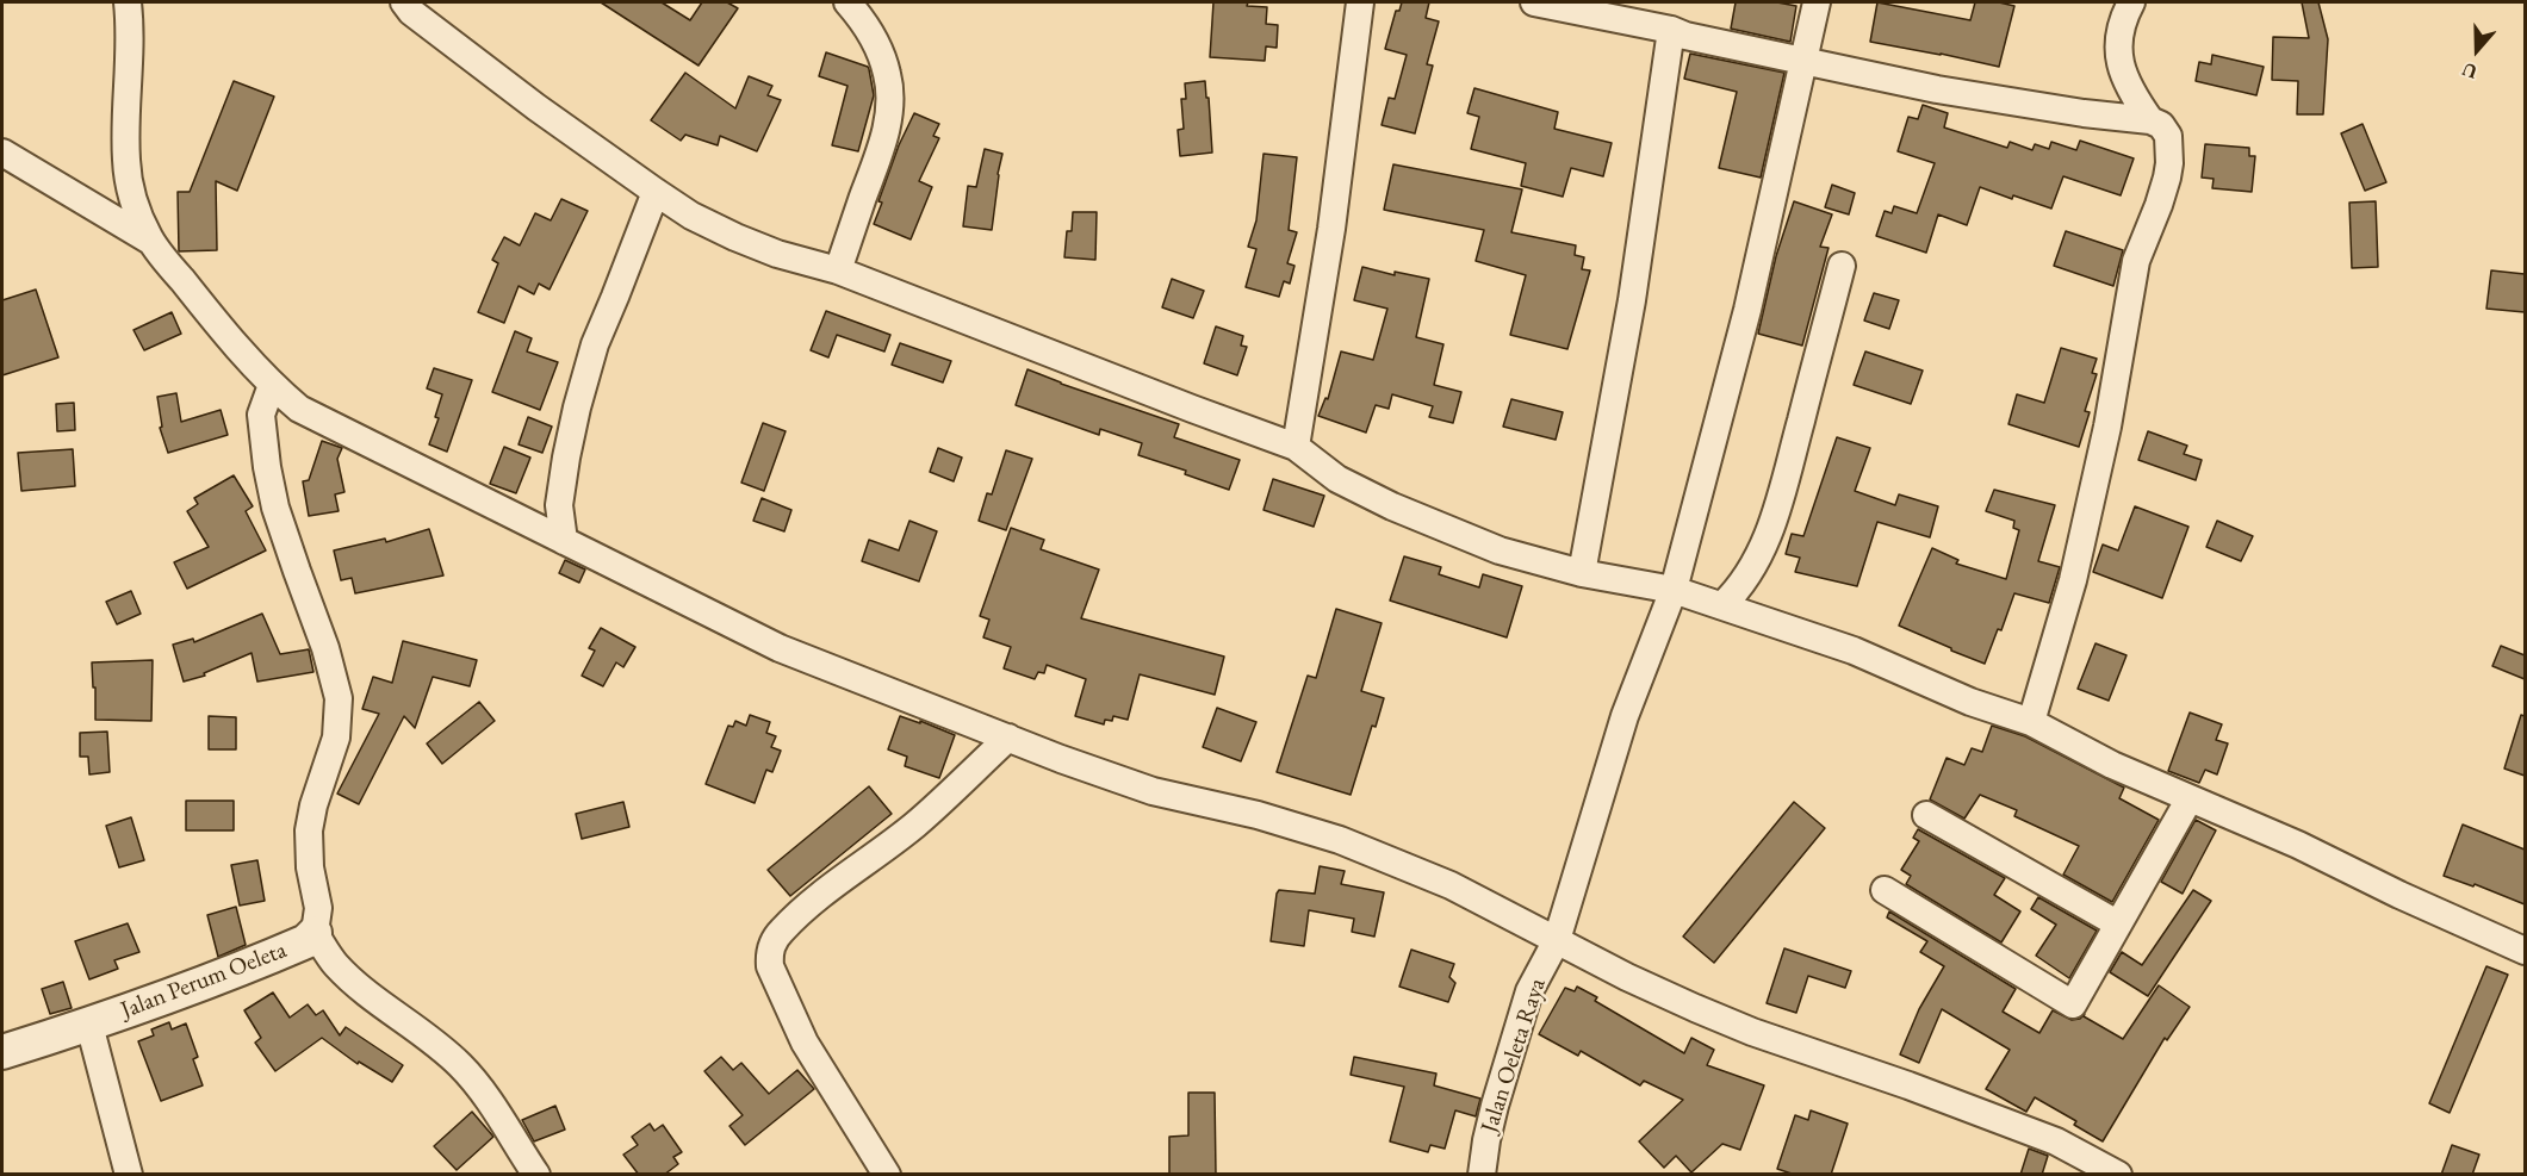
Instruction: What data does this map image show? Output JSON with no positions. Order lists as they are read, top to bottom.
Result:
{
  "streets": {
    "street": ["Jalan Perum Oeleta", "Jalan Oeleta Raya"]
  },
  "north": "bottom"
}
